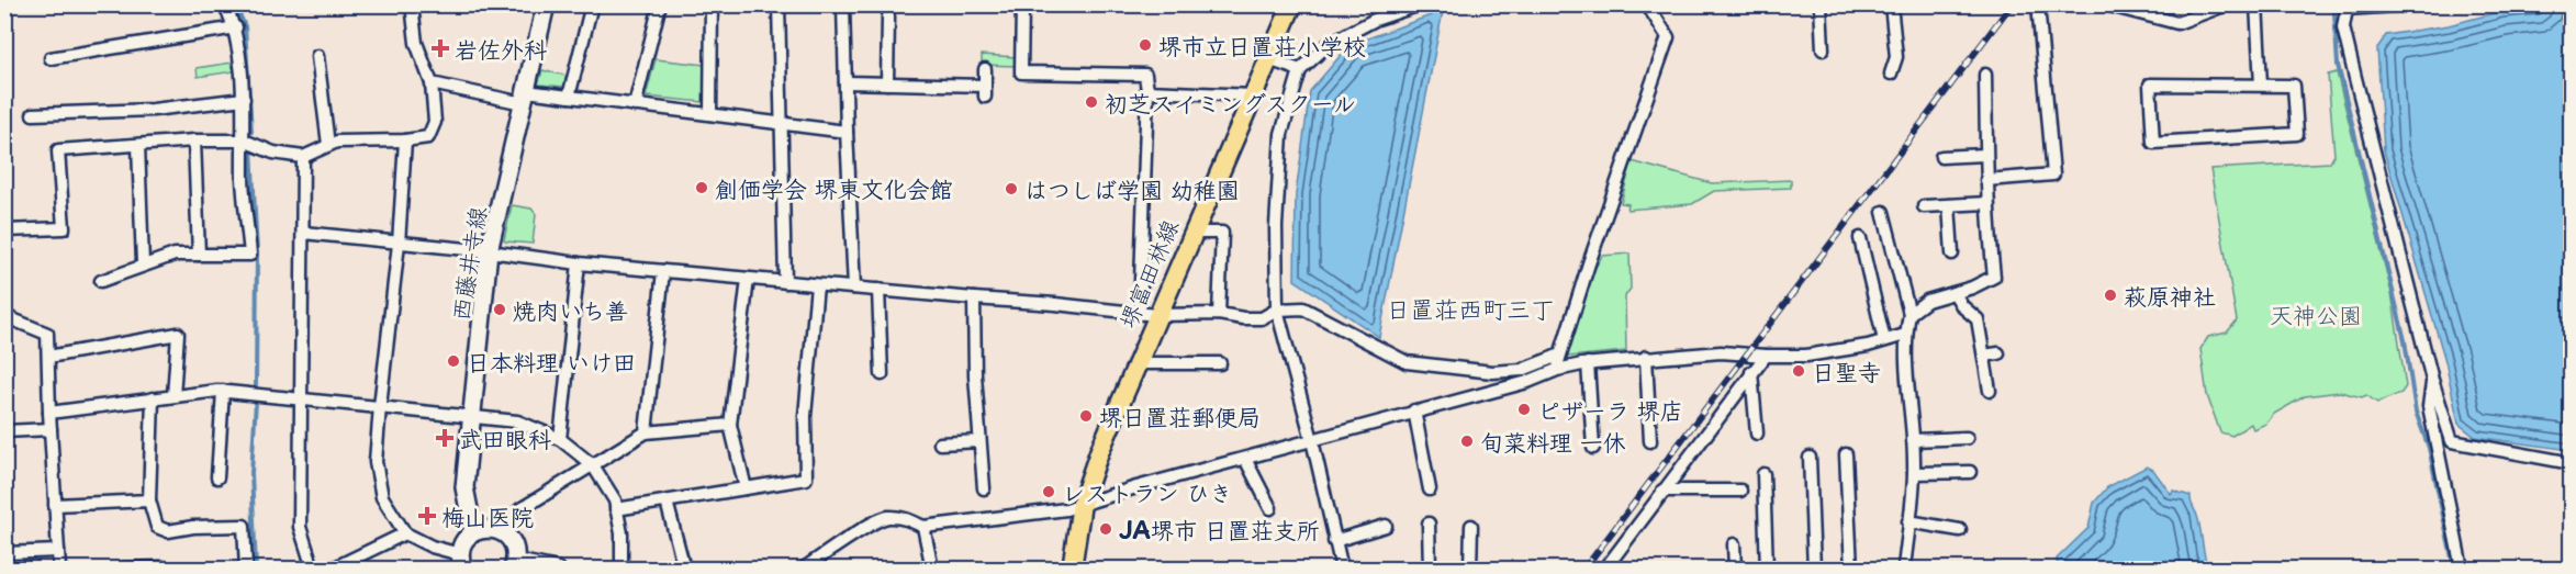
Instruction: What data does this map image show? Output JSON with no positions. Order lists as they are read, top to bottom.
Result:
{
  "streets": {
    "main road": ["西藤井寺線", "堺富田林線"]
  },
  "districts": ["日置荘西町三丁"],
  "parks": ["天神公園"],
  "places": {
    "other": [
      "堺市立日置荘小学校",
      "初芝スイミングスクール",
      "創価学会 堺東文化会館",
      "はつしば学園 幼稚園",
      "萩原神社",
      "焼肉いち善",
      "日本料理 いけ田",
      "日聖寺",
      "ピザーラ 堺店",
      "堺日置荘郵便局",
      "旬菜料理 一休",
      "レストラン ひき",
      "JA堺市 日置荘支所"
    ],
    "health": ["岩佐外科", "武田眼科", "梅山医院"]
  }
}
